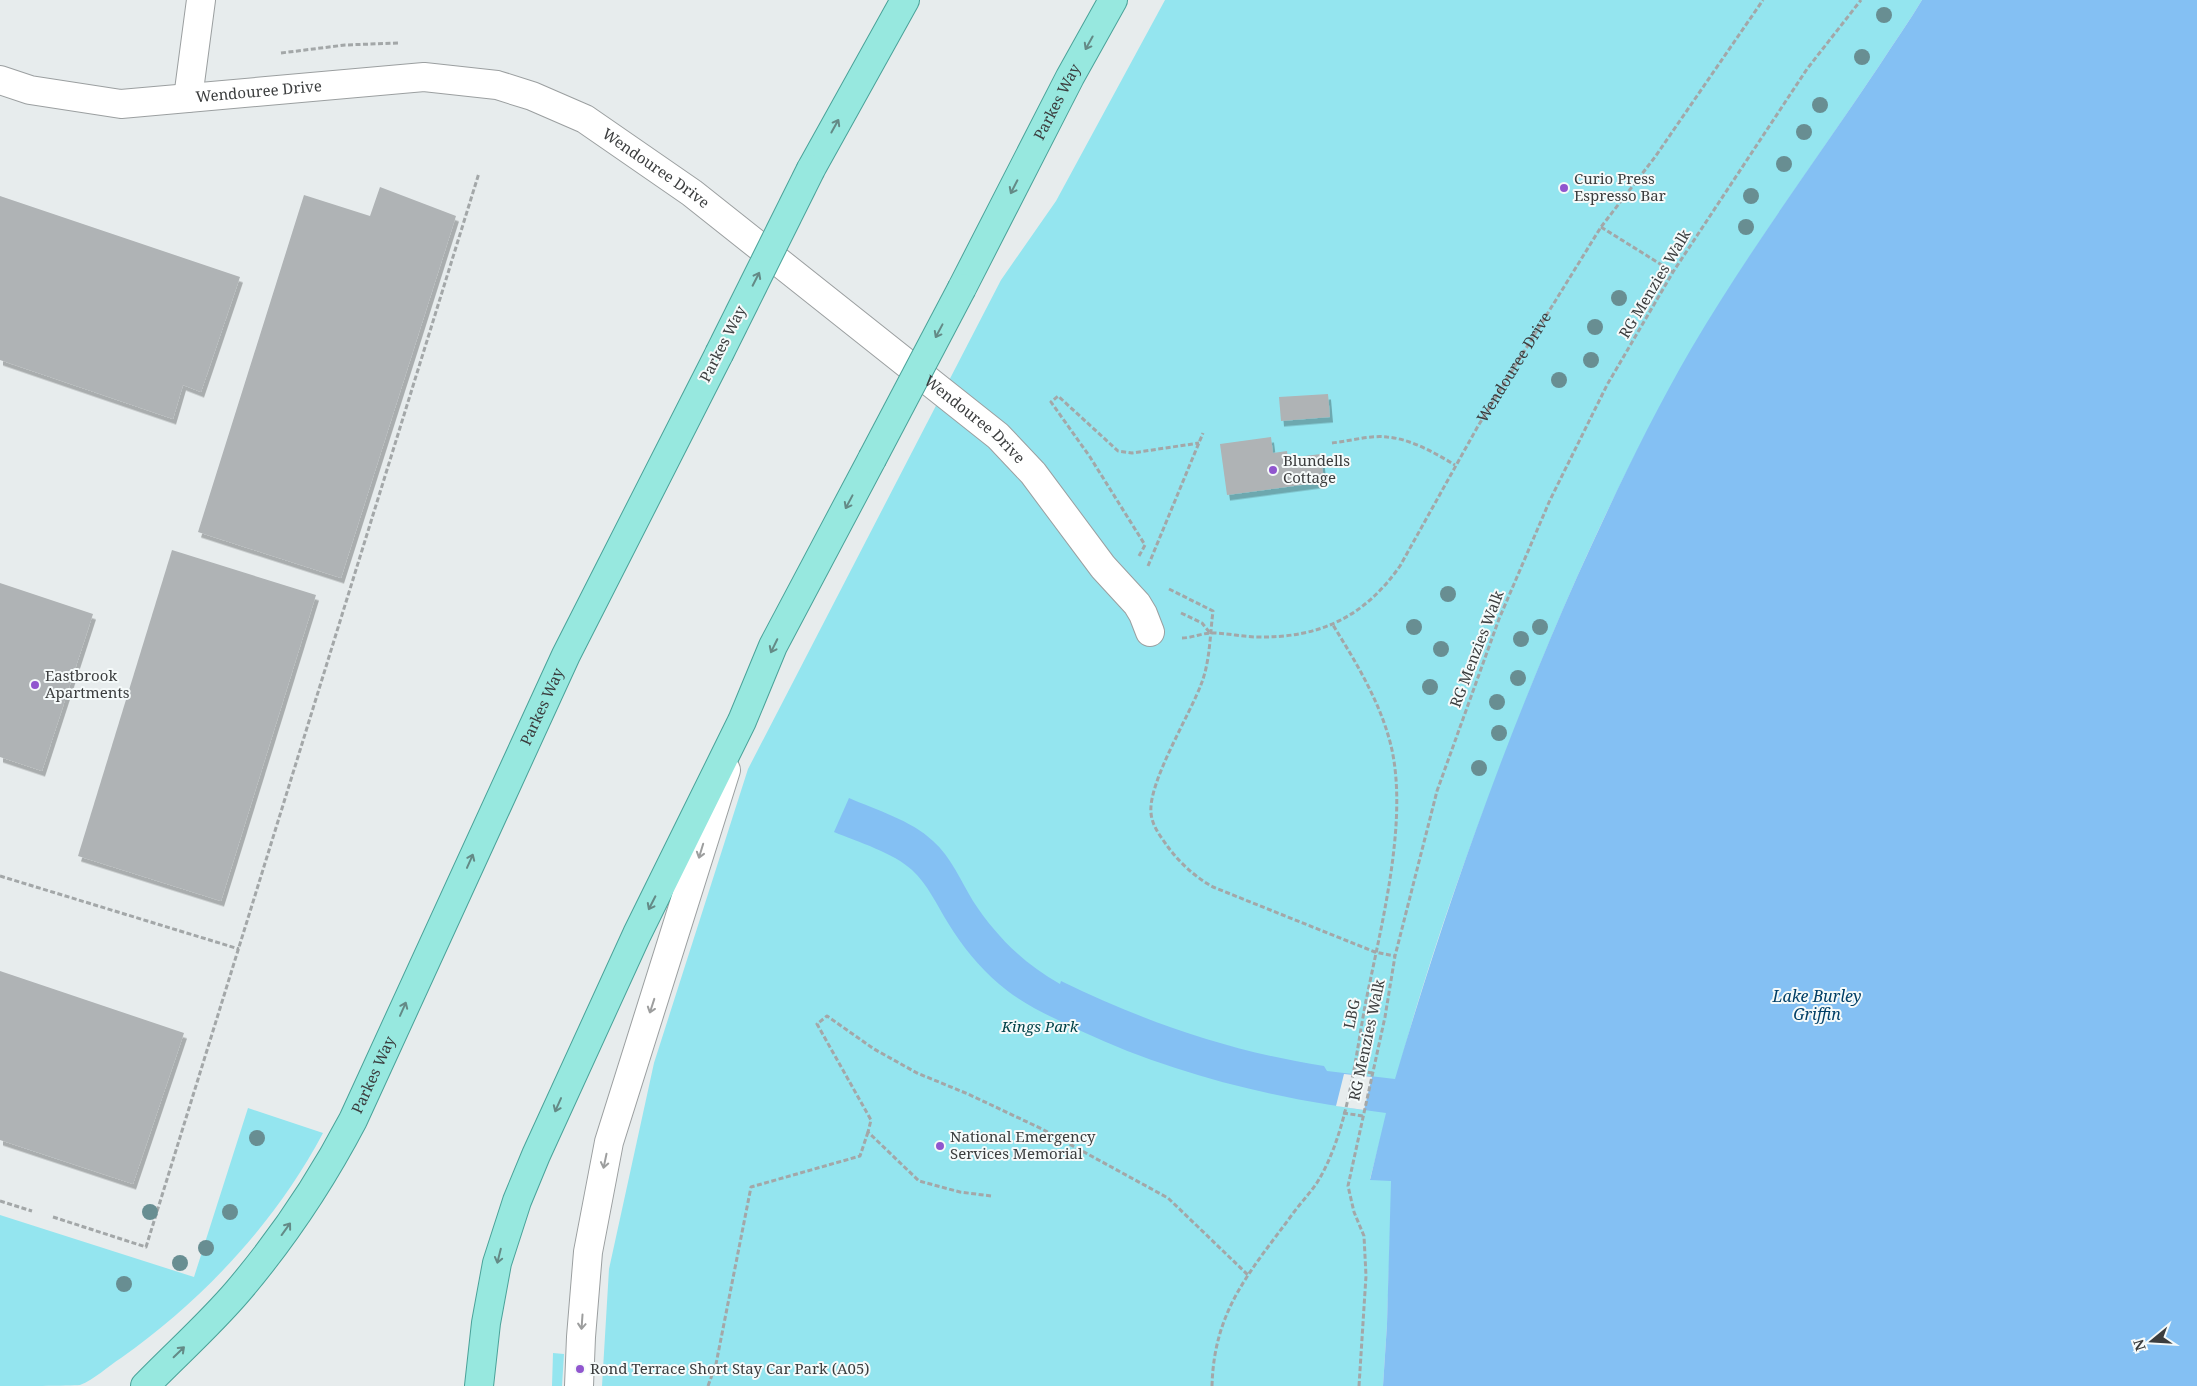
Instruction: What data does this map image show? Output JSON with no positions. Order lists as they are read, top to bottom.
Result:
{
  "streets": {
    "main road": ["Parkes Way"],
    "street": ["Wendouree Drive"],
    "path": ["RG Menzies Walk", "LBG"]
  },
  "crossings": [
    ["Wendouree Drive", "LBG"]
  ],
  "water": ["Lake Burley Griffin"],
  "parks": ["Kings Park"],
  "places": [
    "Curio Press Espresso Bar",
    "Blundells Cottage",
    "Eastbrook Apartments",
    "National Emergency Services Memorial",
    "Rond Terrace Short Stay Car Park (A05)"
  ],
  "north": "left"
}
